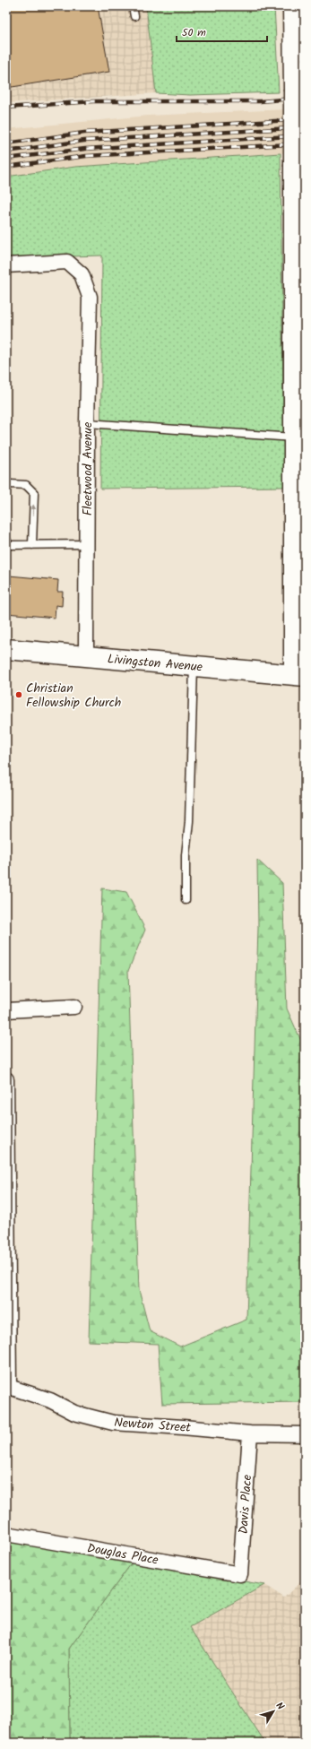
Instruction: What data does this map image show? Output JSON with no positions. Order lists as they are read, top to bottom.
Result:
{
  "streets": {
    "main road": ["Livingston Avenue"],
    "street": [
      "Fleetwood Avenue",
      "Newton Street",
      "Davis Place",
      "Douglas Place"
    ]
  },
  "crossings": [
    ["Fleetwood Avenue", "Livingston Avenue"],
    ["Newton Street", "Davis Place"],
    ["Davis Place", "Douglas Place"]
  ],
  "places": ["Christian Fellowship Church"],
  "scale_bar": "50 m",
  "north": "top right"
}
